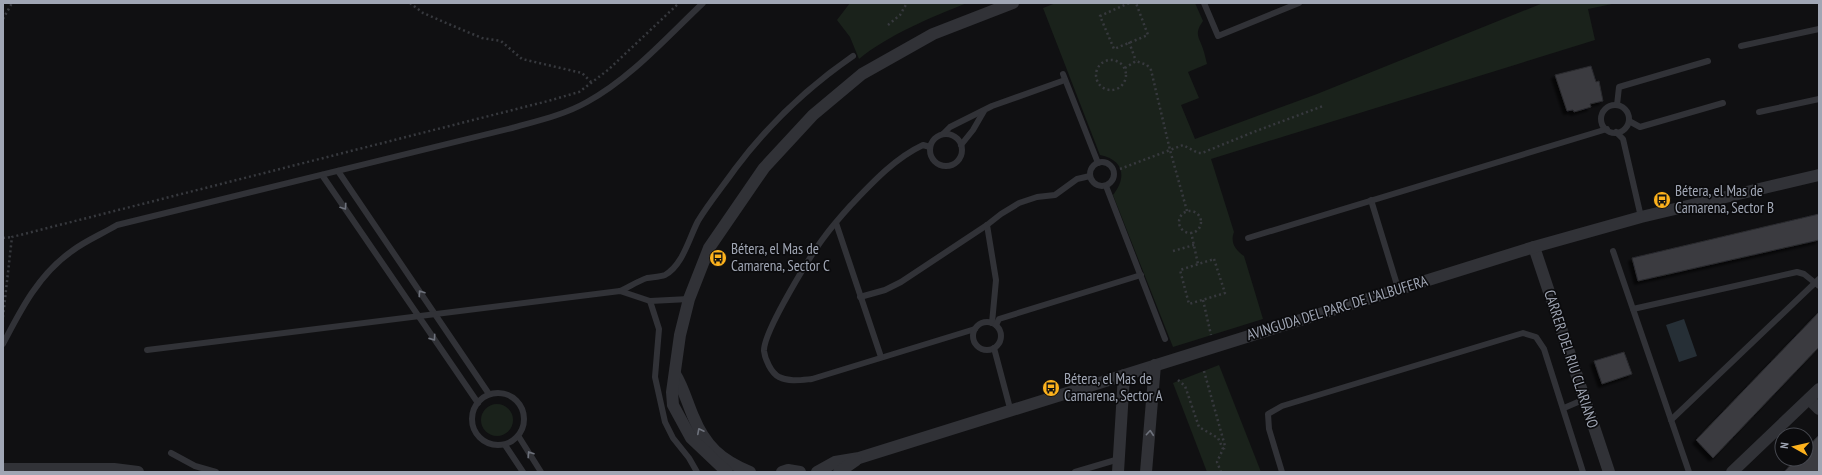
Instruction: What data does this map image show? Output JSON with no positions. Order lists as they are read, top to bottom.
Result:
{
  "streets": {
    "street": ["AVINGUDA DEL PARC DE L'ALBUFERA", "CARRER DEL RIU CLARIANO"]
  },
  "crossings": [
    ["AVINGUDA DEL PARC DE L'ALBUFERA", "CARRER DEL RIU CLARIANO"]
  ],
  "places": {
    "bus stop": ["Bétera, el Mas de Camarena, Sector B", "Bétera, el Mas de Camarena, Sector C", "Bétera, el Mas de Camarena, Sector A"]
  },
  "north": "left"
}
